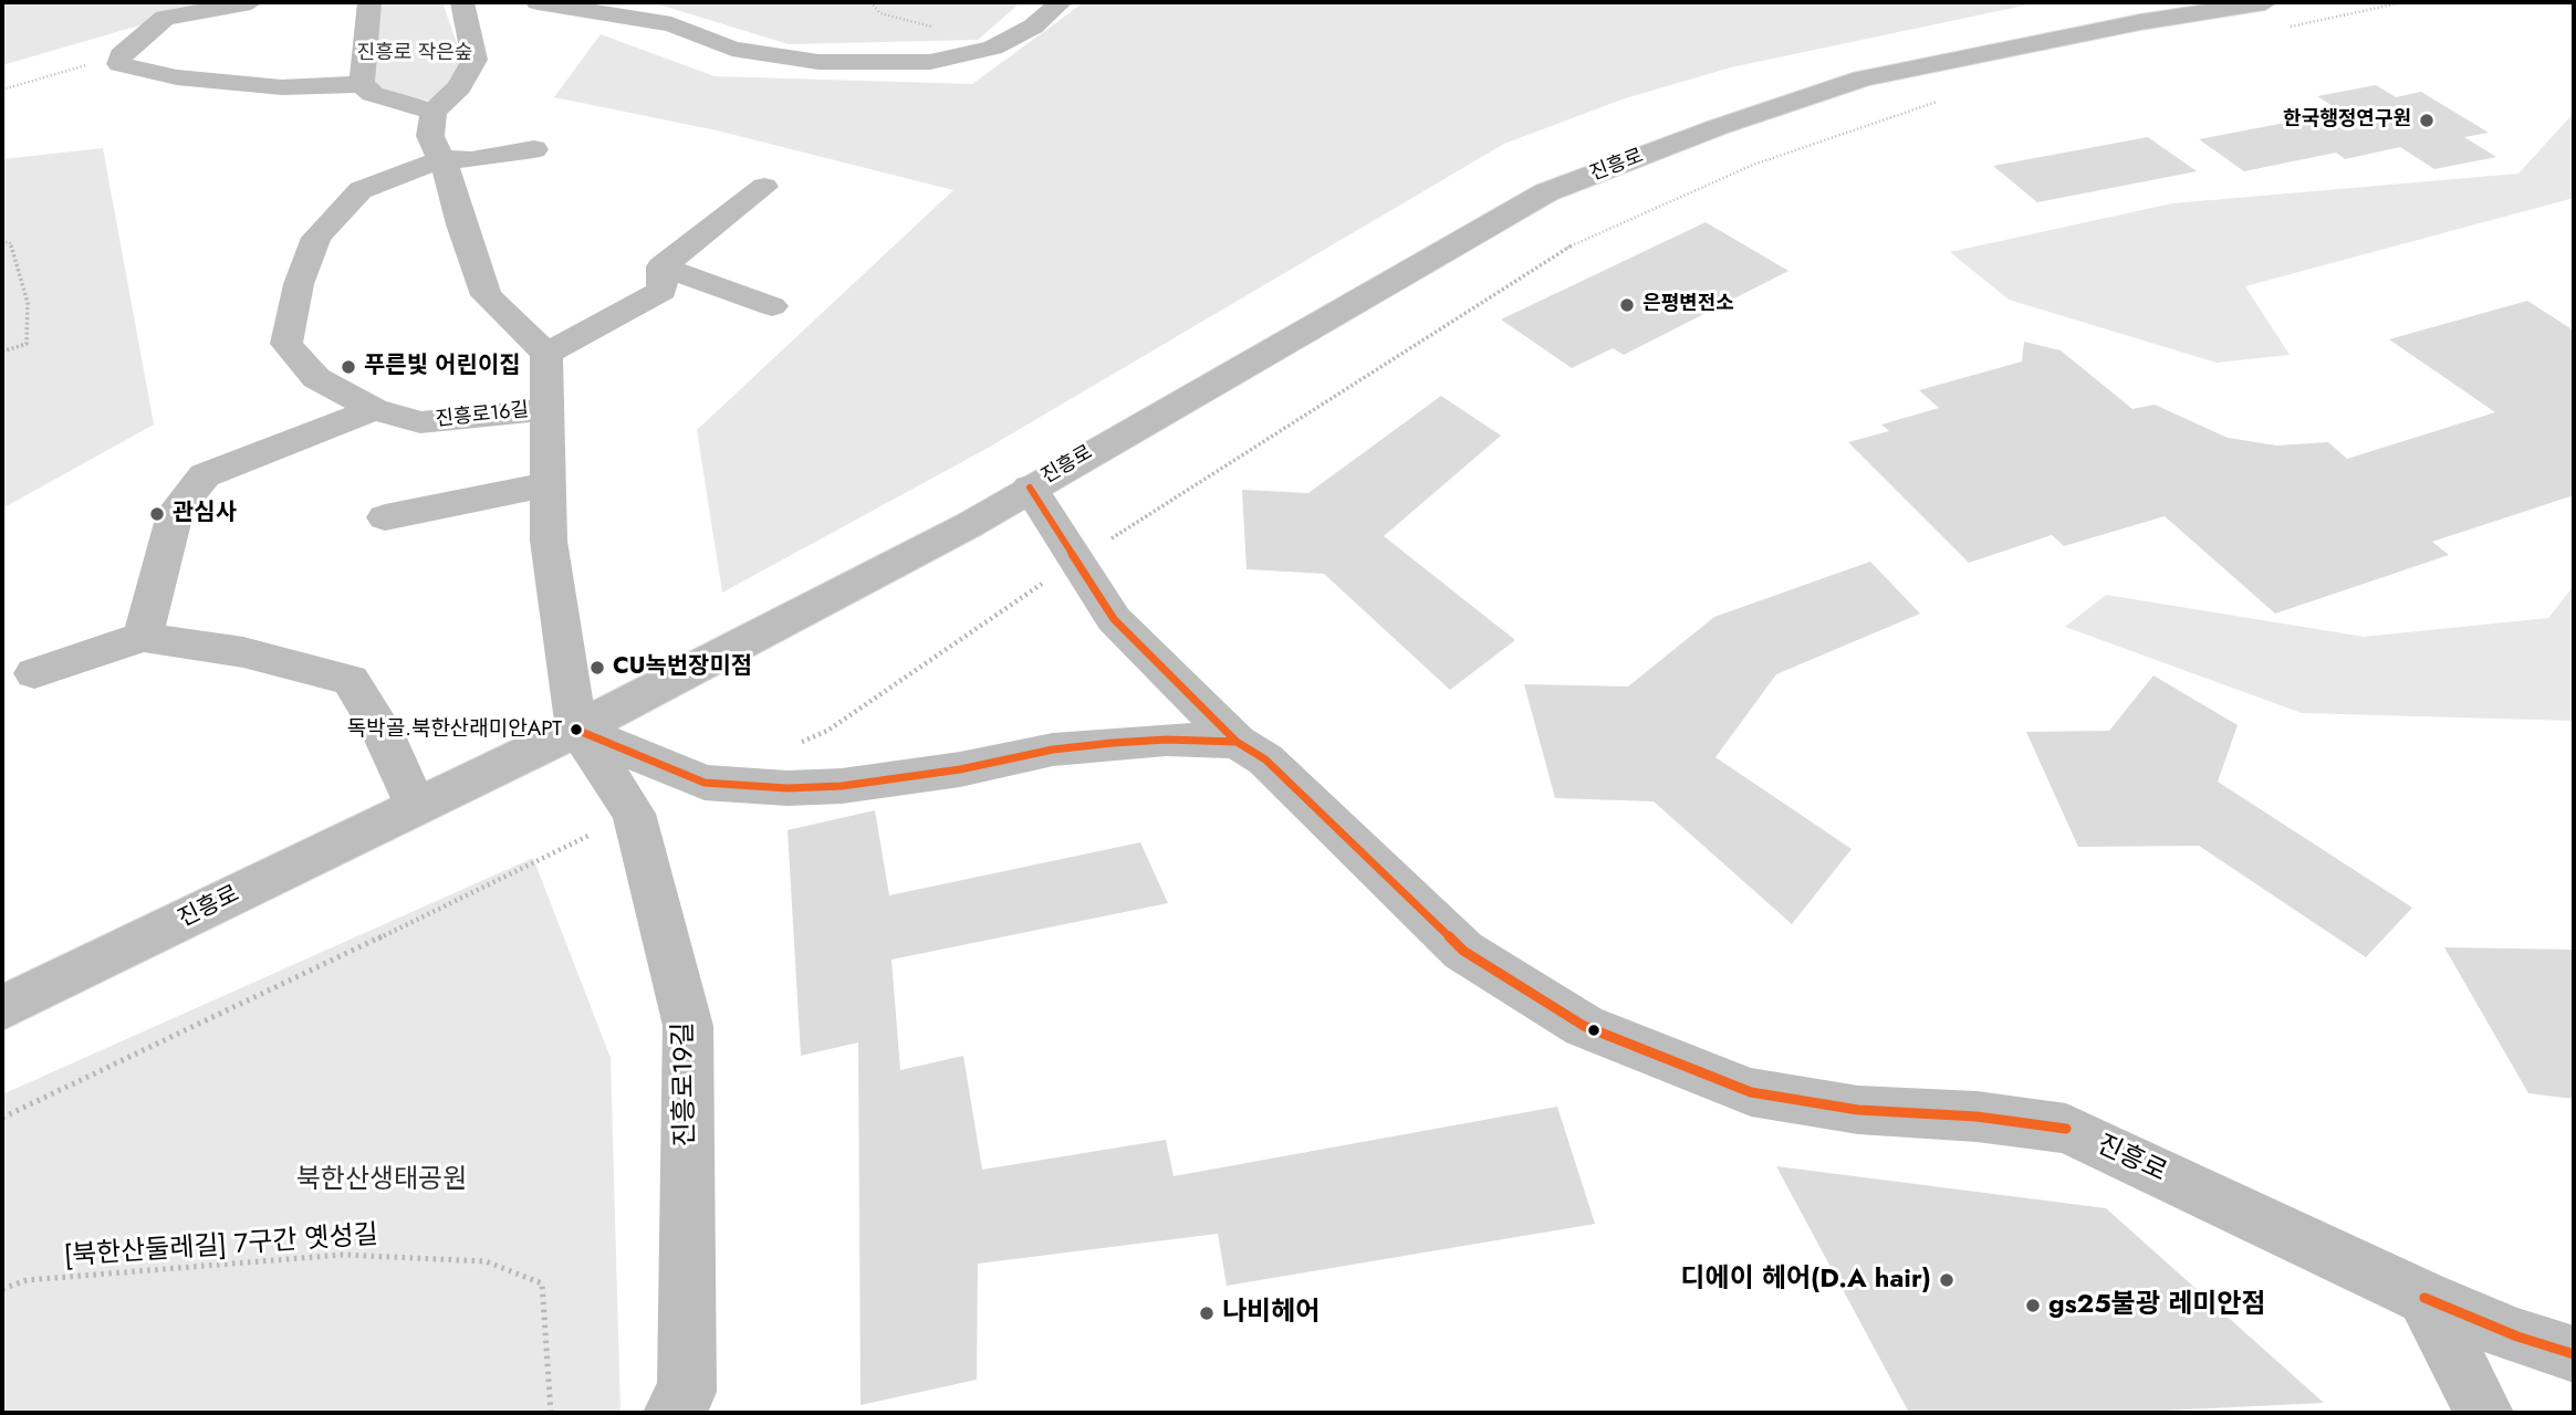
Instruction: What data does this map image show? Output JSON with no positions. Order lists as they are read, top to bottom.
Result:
{
  "streets": {
    "street": ["진흥로", "진흥로16길", "진흥로19길"],
    "path": ["[북한산둘레길] 7구간 옛성길"]
  },
  "crossings": [
    ["진흥로", "진흥로16길"],
    ["진흥로", "진흥로19길"],
    ["진흥로16길", "진흥로19길"]
  ],
  "parks": ["진흥로 작은숲", "북한산생태공원"],
  "places": [
    "한국행정연구원",
    "은평변전소",
    "푸른빛 어린이집",
    "관심사",
    "CU녹번장미점",
    "독박골.북한산래미안APT",
    "디에이 헤어(D.A hair)",
    "gs25불광 레미안점",
    "나비헤어"
  ]
}
